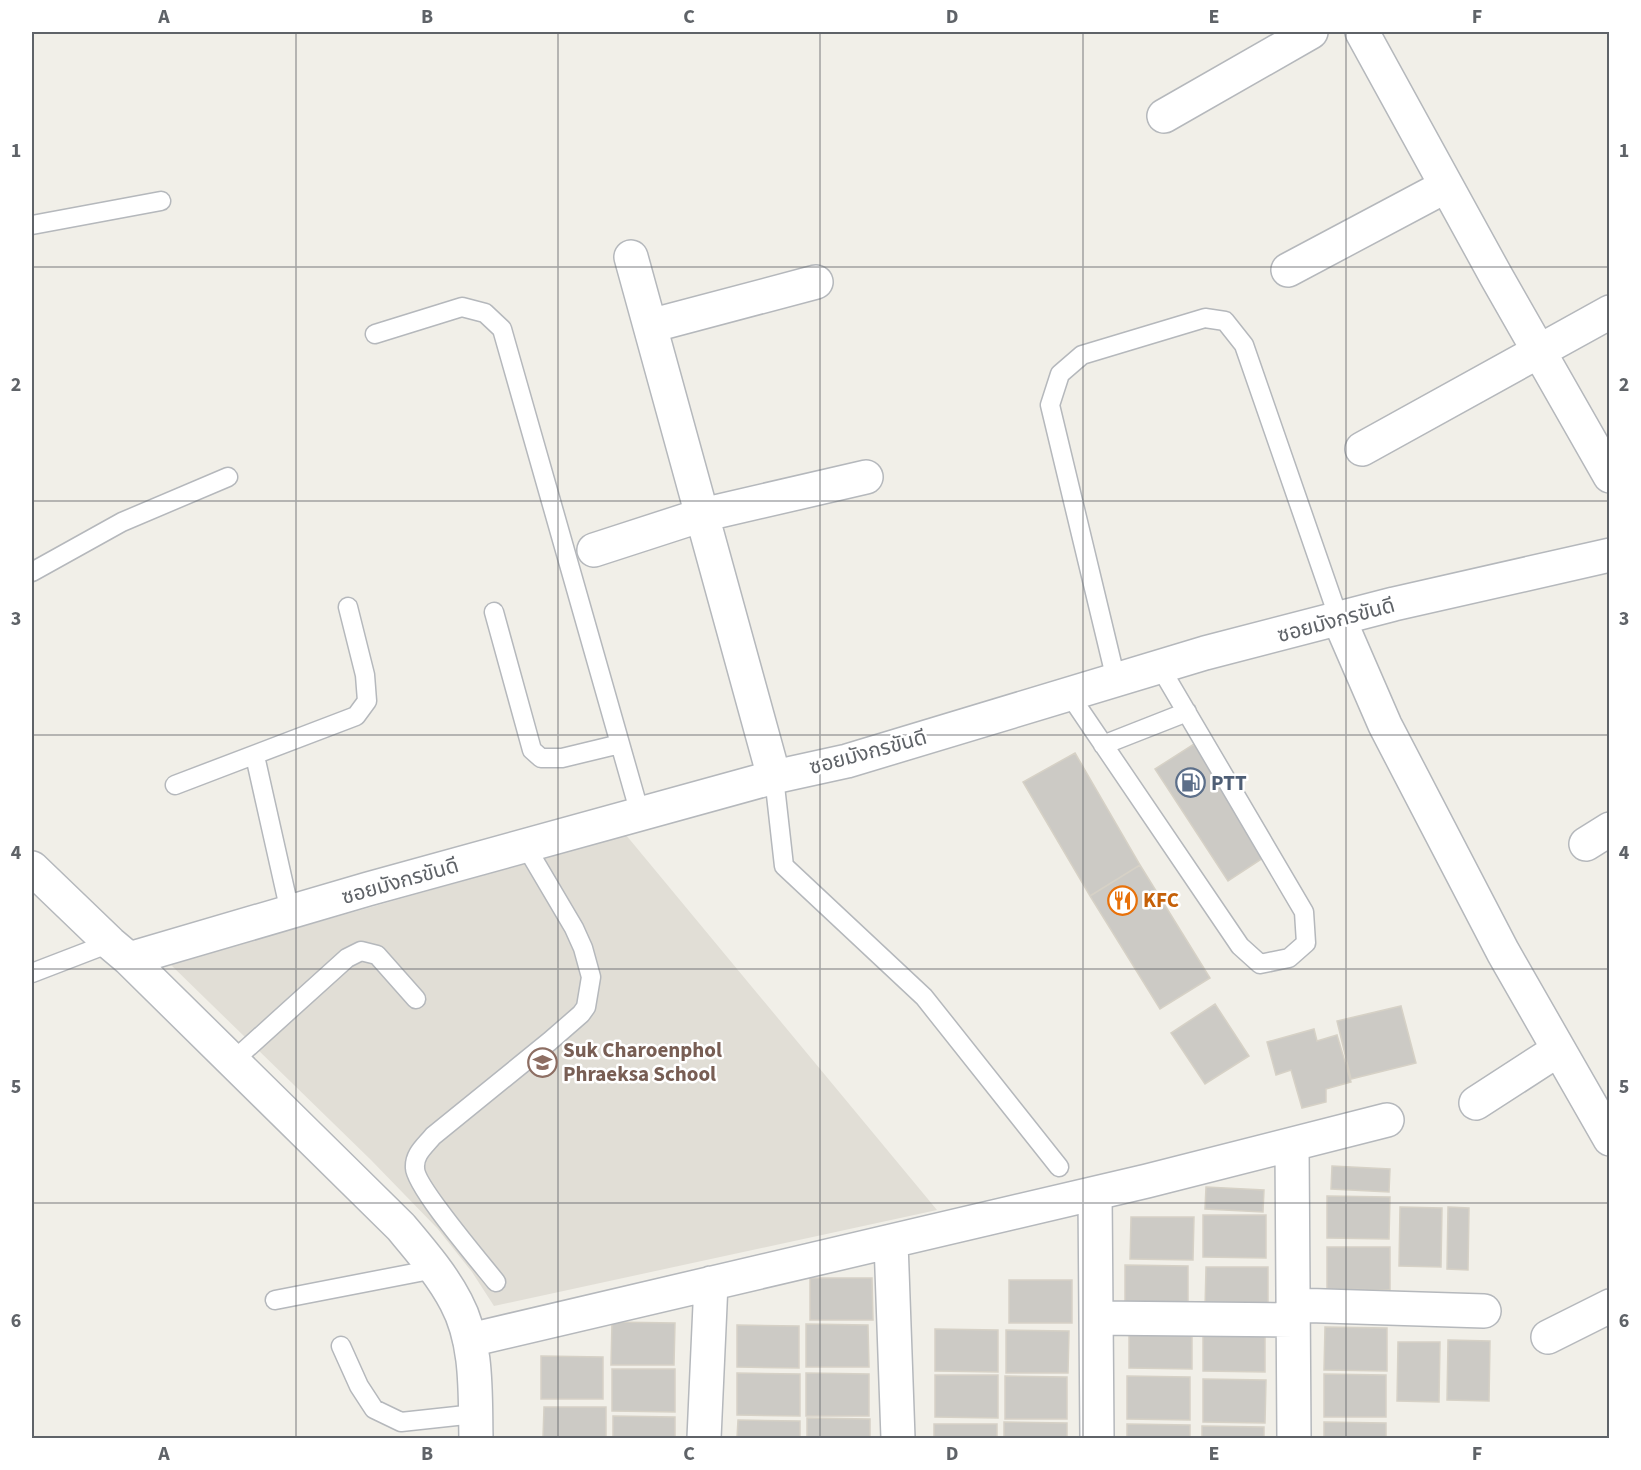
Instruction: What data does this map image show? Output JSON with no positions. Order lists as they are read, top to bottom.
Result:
{
  "streets": {
    "street": ["ซอยมังกรขันดี"]
  },
  "places": {
    "fuel station": ["PTT"],
    "restaurant": ["KFC"],
    "school or university": ["Suk Charoenphol Phraeksa School"]
  },
  "grid": {
    "columns": [
      "A",
      "B",
      "C",
      "D",
      "E",
      "F"
    ],
    "rows": [
      "1",
      "2",
      "3",
      "4",
      "5",
      "6"
    ]
  }
}
